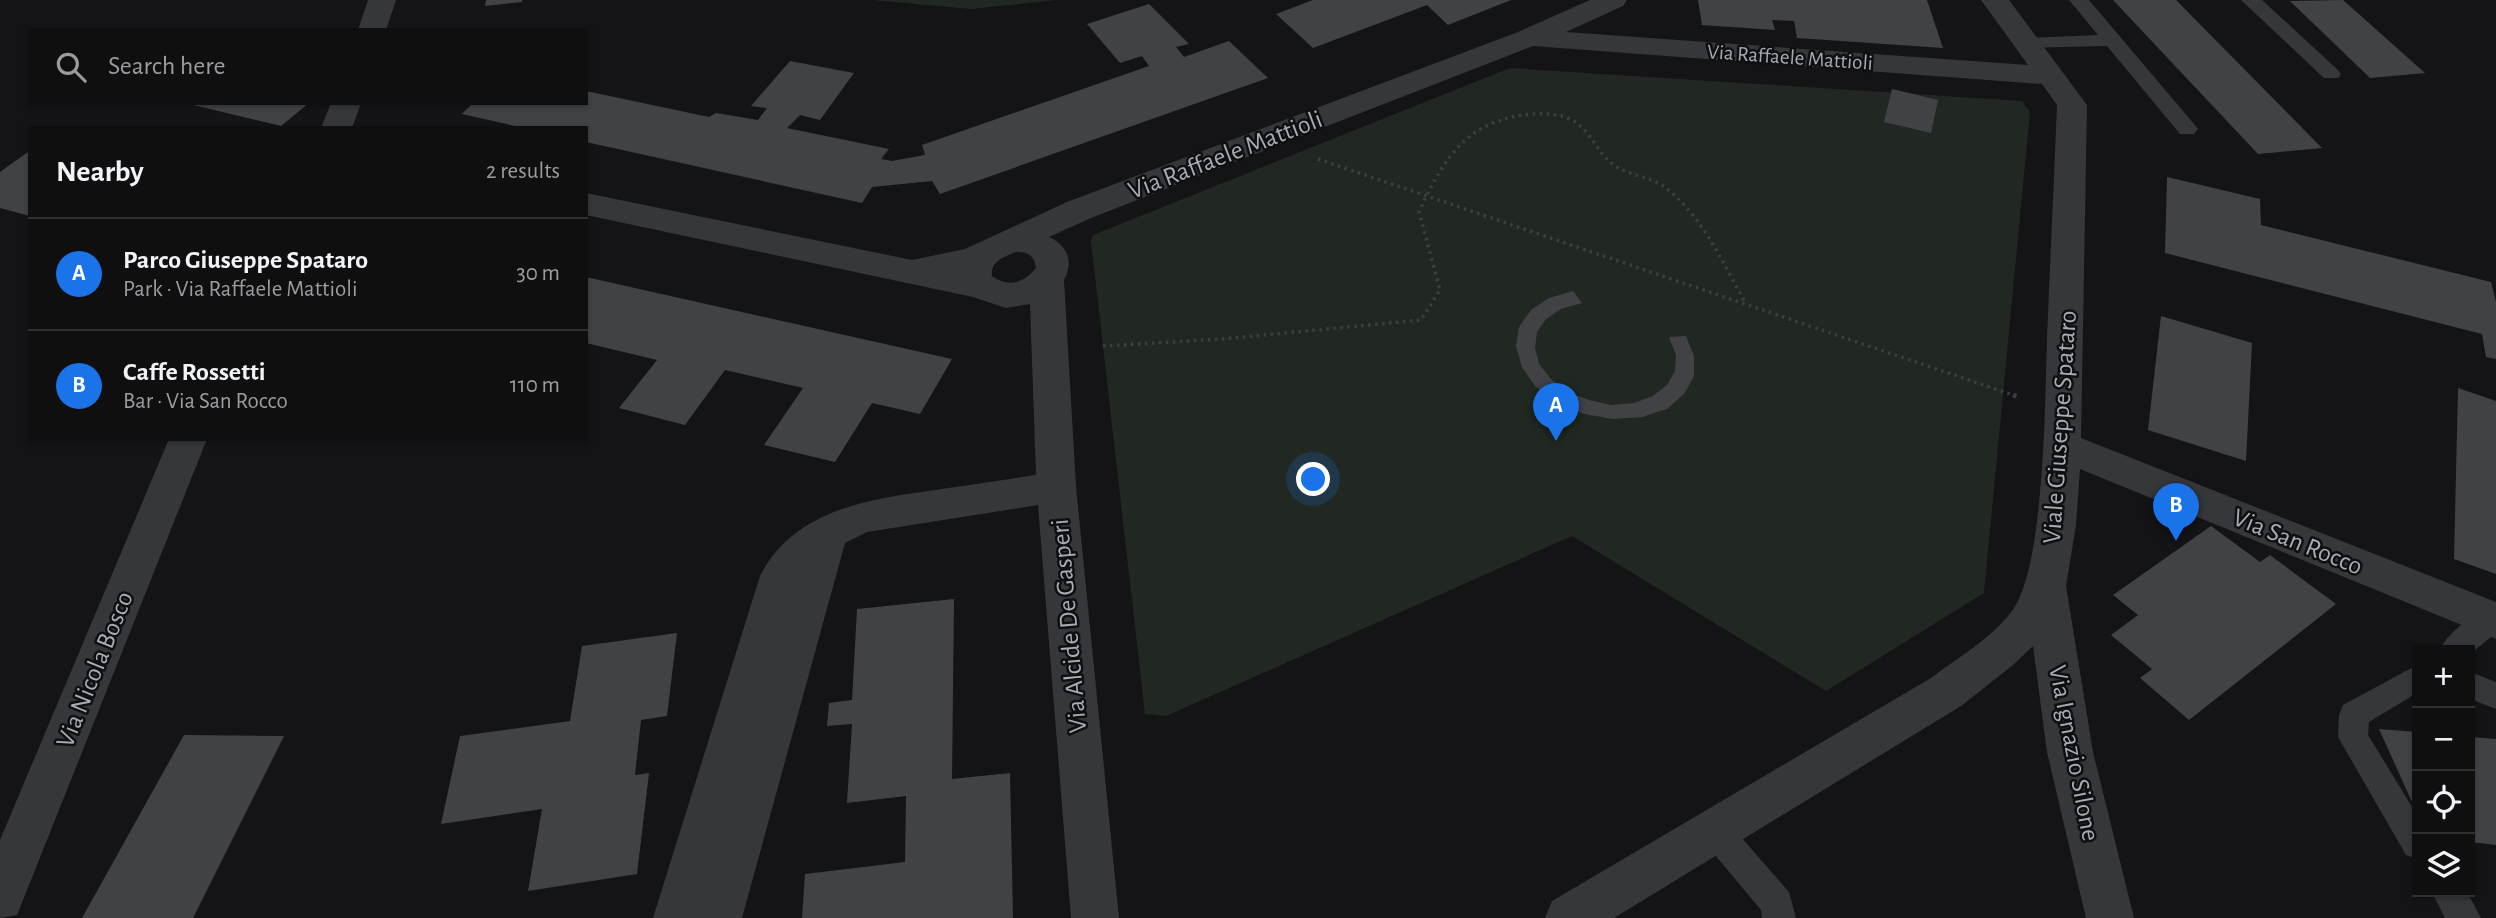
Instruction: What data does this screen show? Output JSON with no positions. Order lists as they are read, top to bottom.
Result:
{
  "streets": {
    "street": [
      "Via Raffaele Mattioli",
      "Viale Giuseppe Spataro",
      "Via San Rocco",
      "Via Alcide De Gasperi",
      "Via Nicola Bosco",
      "Via Ignazio Silone"
    ]
  },
  "crossings": [
    ["Via Raffaele Mattioli", "Viale Giuseppe Spataro"],
    ["Via Raffaele Mattioli", "Via Alcide De Gasperi"],
    ["Viale Giuseppe Spataro", "Via San Rocco"],
    ["Viale Giuseppe Spataro", "Via Ignazio Silone"]
  ],
  "page": {
    "search": "Search here",
    "heading": ["Nearby", "2 results"],
    "list": [
      {
        "mark": "A",
        "name": "Parco Giuseppe Spataro",
        "note": "Park · Via Raffaele Mattioli",
        "value": "30 m"
      },
      {
        "mark": "B",
        "name": "Caffe Rossetti",
        "note": "Bar · Via San Rocco",
        "value": "110 m"
      }
    ],
    "pins": ["A", "B"],
    "map_buttons": ["+", "−"]
  }
}
